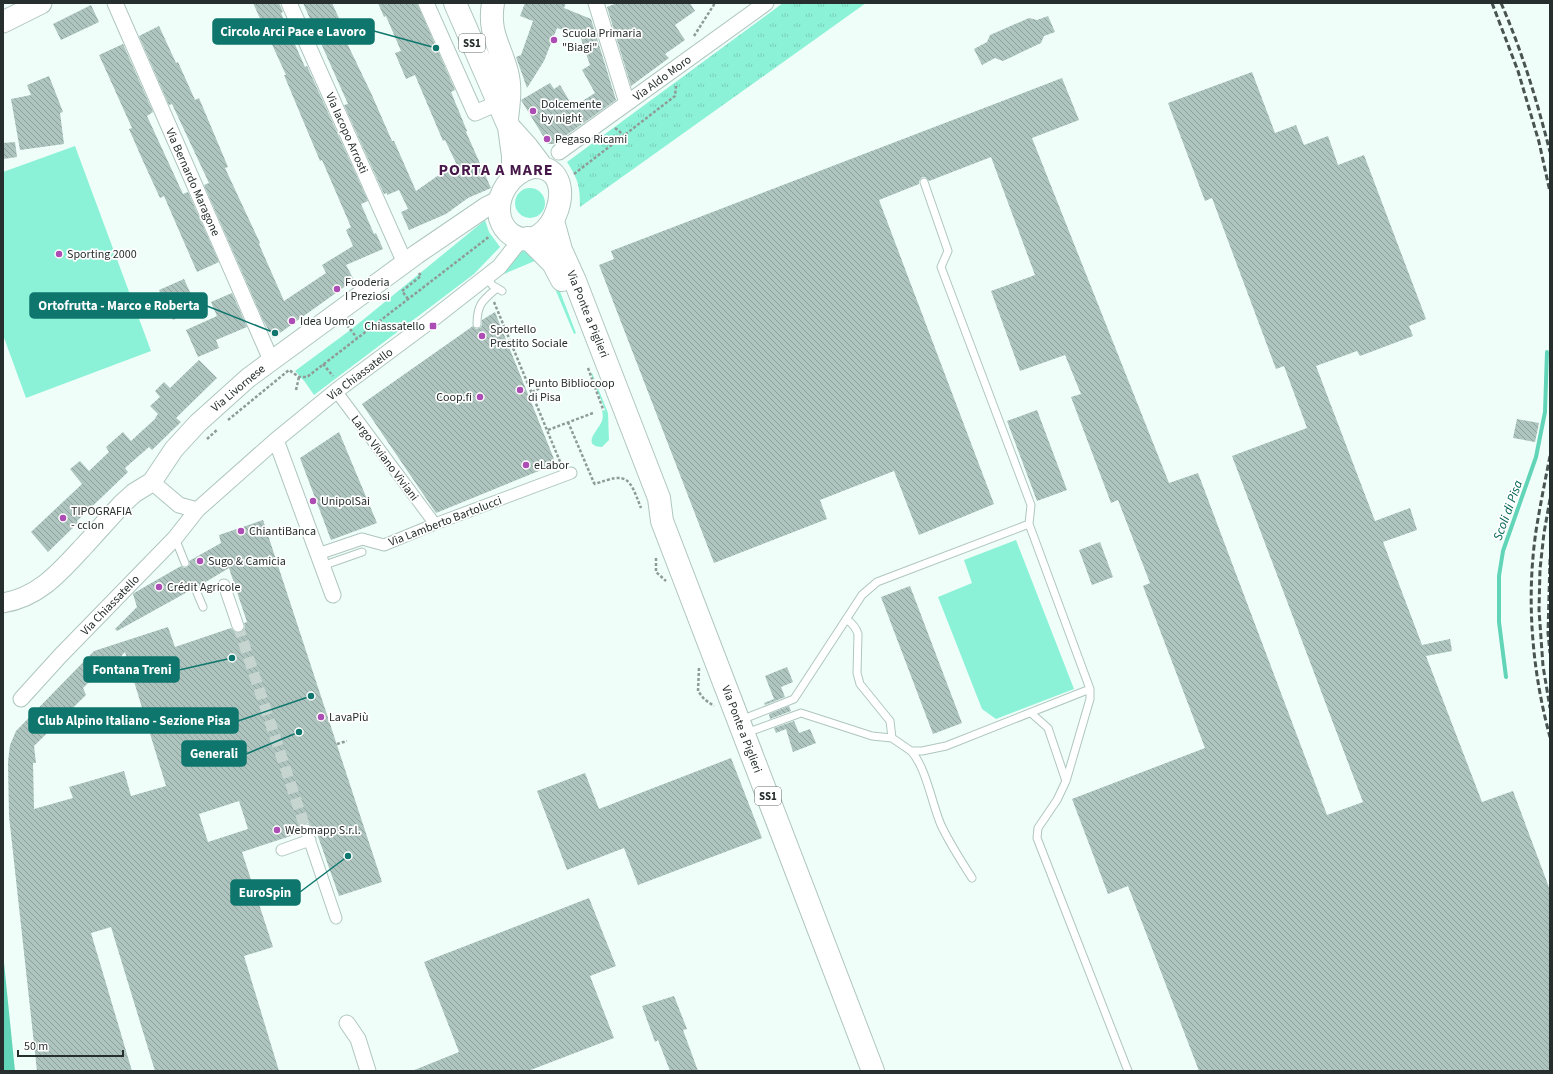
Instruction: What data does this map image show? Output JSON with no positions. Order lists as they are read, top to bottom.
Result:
{
  "streets": {
    "main road": ["SS1", "Via Ponte a Piglieri"],
    "street": [
      "Via Aldo Moro",
      "Via Iacopo Arrosti",
      "Via Bernardo Maragone",
      "Via Chiassatello",
      "Via Livornese",
      "Largo Viviano Viviani",
      "Via Lamberto Bartolucci"
    ]
  },
  "crossings": [
    ["SS1", "Via Ponte a Piglieri"],
    ["SS1", "Via Chiassatello"],
    ["SS1", "Via Livornese"],
    ["Via Iacopo Arrosti", "Via Livornese"],
    ["Via Bernardo Maragone", "Via Livornese"],
    ["Via Ponte a Piglieri", "Via Chiassatello"],
    ["Via Ponte a Piglieri", "Via Livornese"],
    ["Via Chiassatello", "Via Livornese"],
    ["Via Chiassatello", "Largo Viviano Viviani"],
    ["Largo Viviano Viviani", "Via Lamberto Bartolucci"]
  ],
  "districts": ["PORTA A MARE"],
  "water": ["Scoli di Pisa"],
  "places": {
    "other": [
      "Scuola Primaria \"Biagi\"",
      "Circolo Arci Pace e Lavoro",
      "Dolcemente by night",
      "Pegaso Ricami",
      "Sporting 2000",
      "Fooderia I Preziosi",
      "Idea Uomo",
      "Ortofrutta - Marco e Roberta",
      "Sportello Prestito Sociale",
      "Punto Bibliocoop di Pisa",
      "Coop.fi",
      "eLabor",
      "UnipolSai",
      "TIPOGRAFIA - cclon",
      "ChiantiBanca",
      "Sugo & Camicia",
      "Crédit Agricole",
      "Fontana Treni",
      "Club Alpino Italiano - Sezione Pisa",
      "LavaPiù",
      "Generali",
      "Webmapp S.r.l.",
      "EuroSpin"
    ],
    "transit": ["Chiassatello"]
  },
  "scale_bar": "50 m"
}
